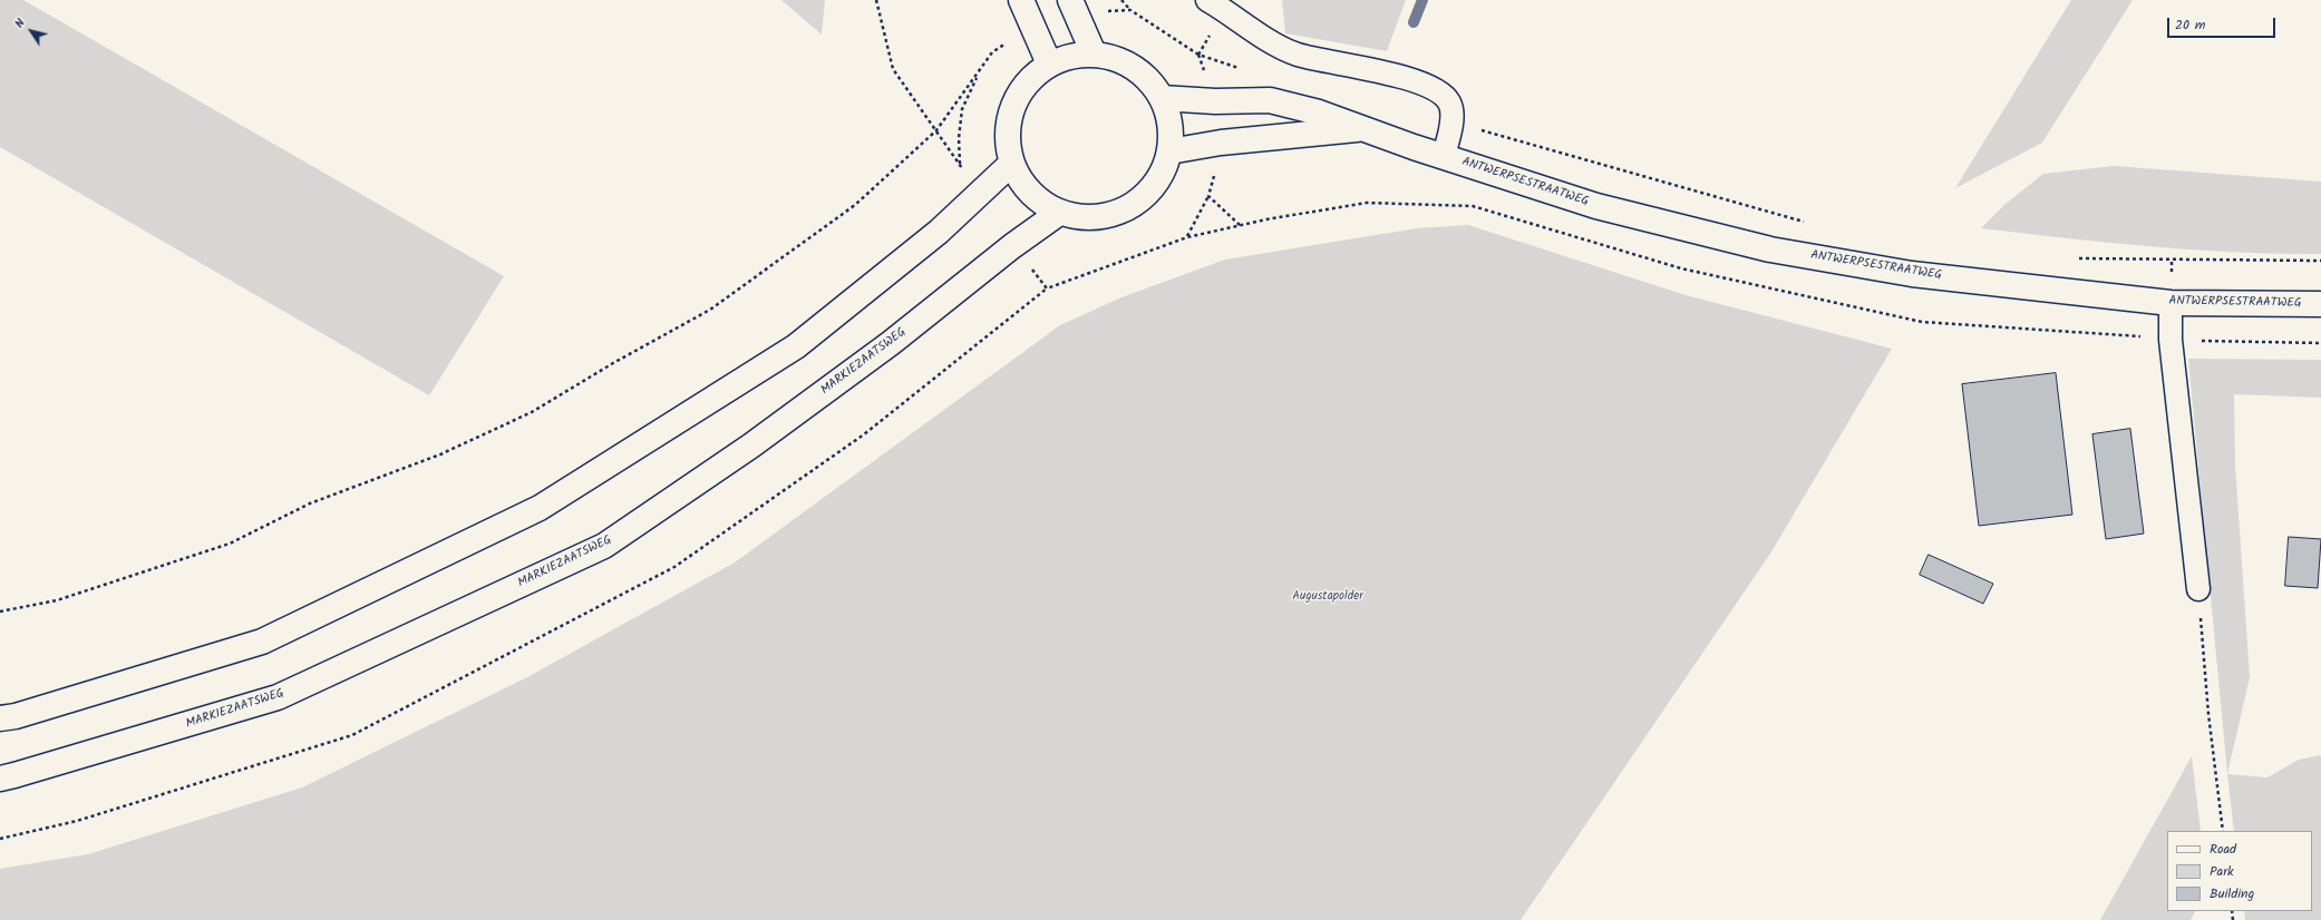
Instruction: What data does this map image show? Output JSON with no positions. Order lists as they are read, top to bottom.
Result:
{
  "streets": {
    "main road": ["ANTWERPSESTRAATWEG", "MARKIEZAATSWEG"]
  },
  "parks": ["Augustapolder"],
  "legend": ["Road", "Park", "Building"],
  "scale_bar": "20 m",
  "north": "top left"
}
